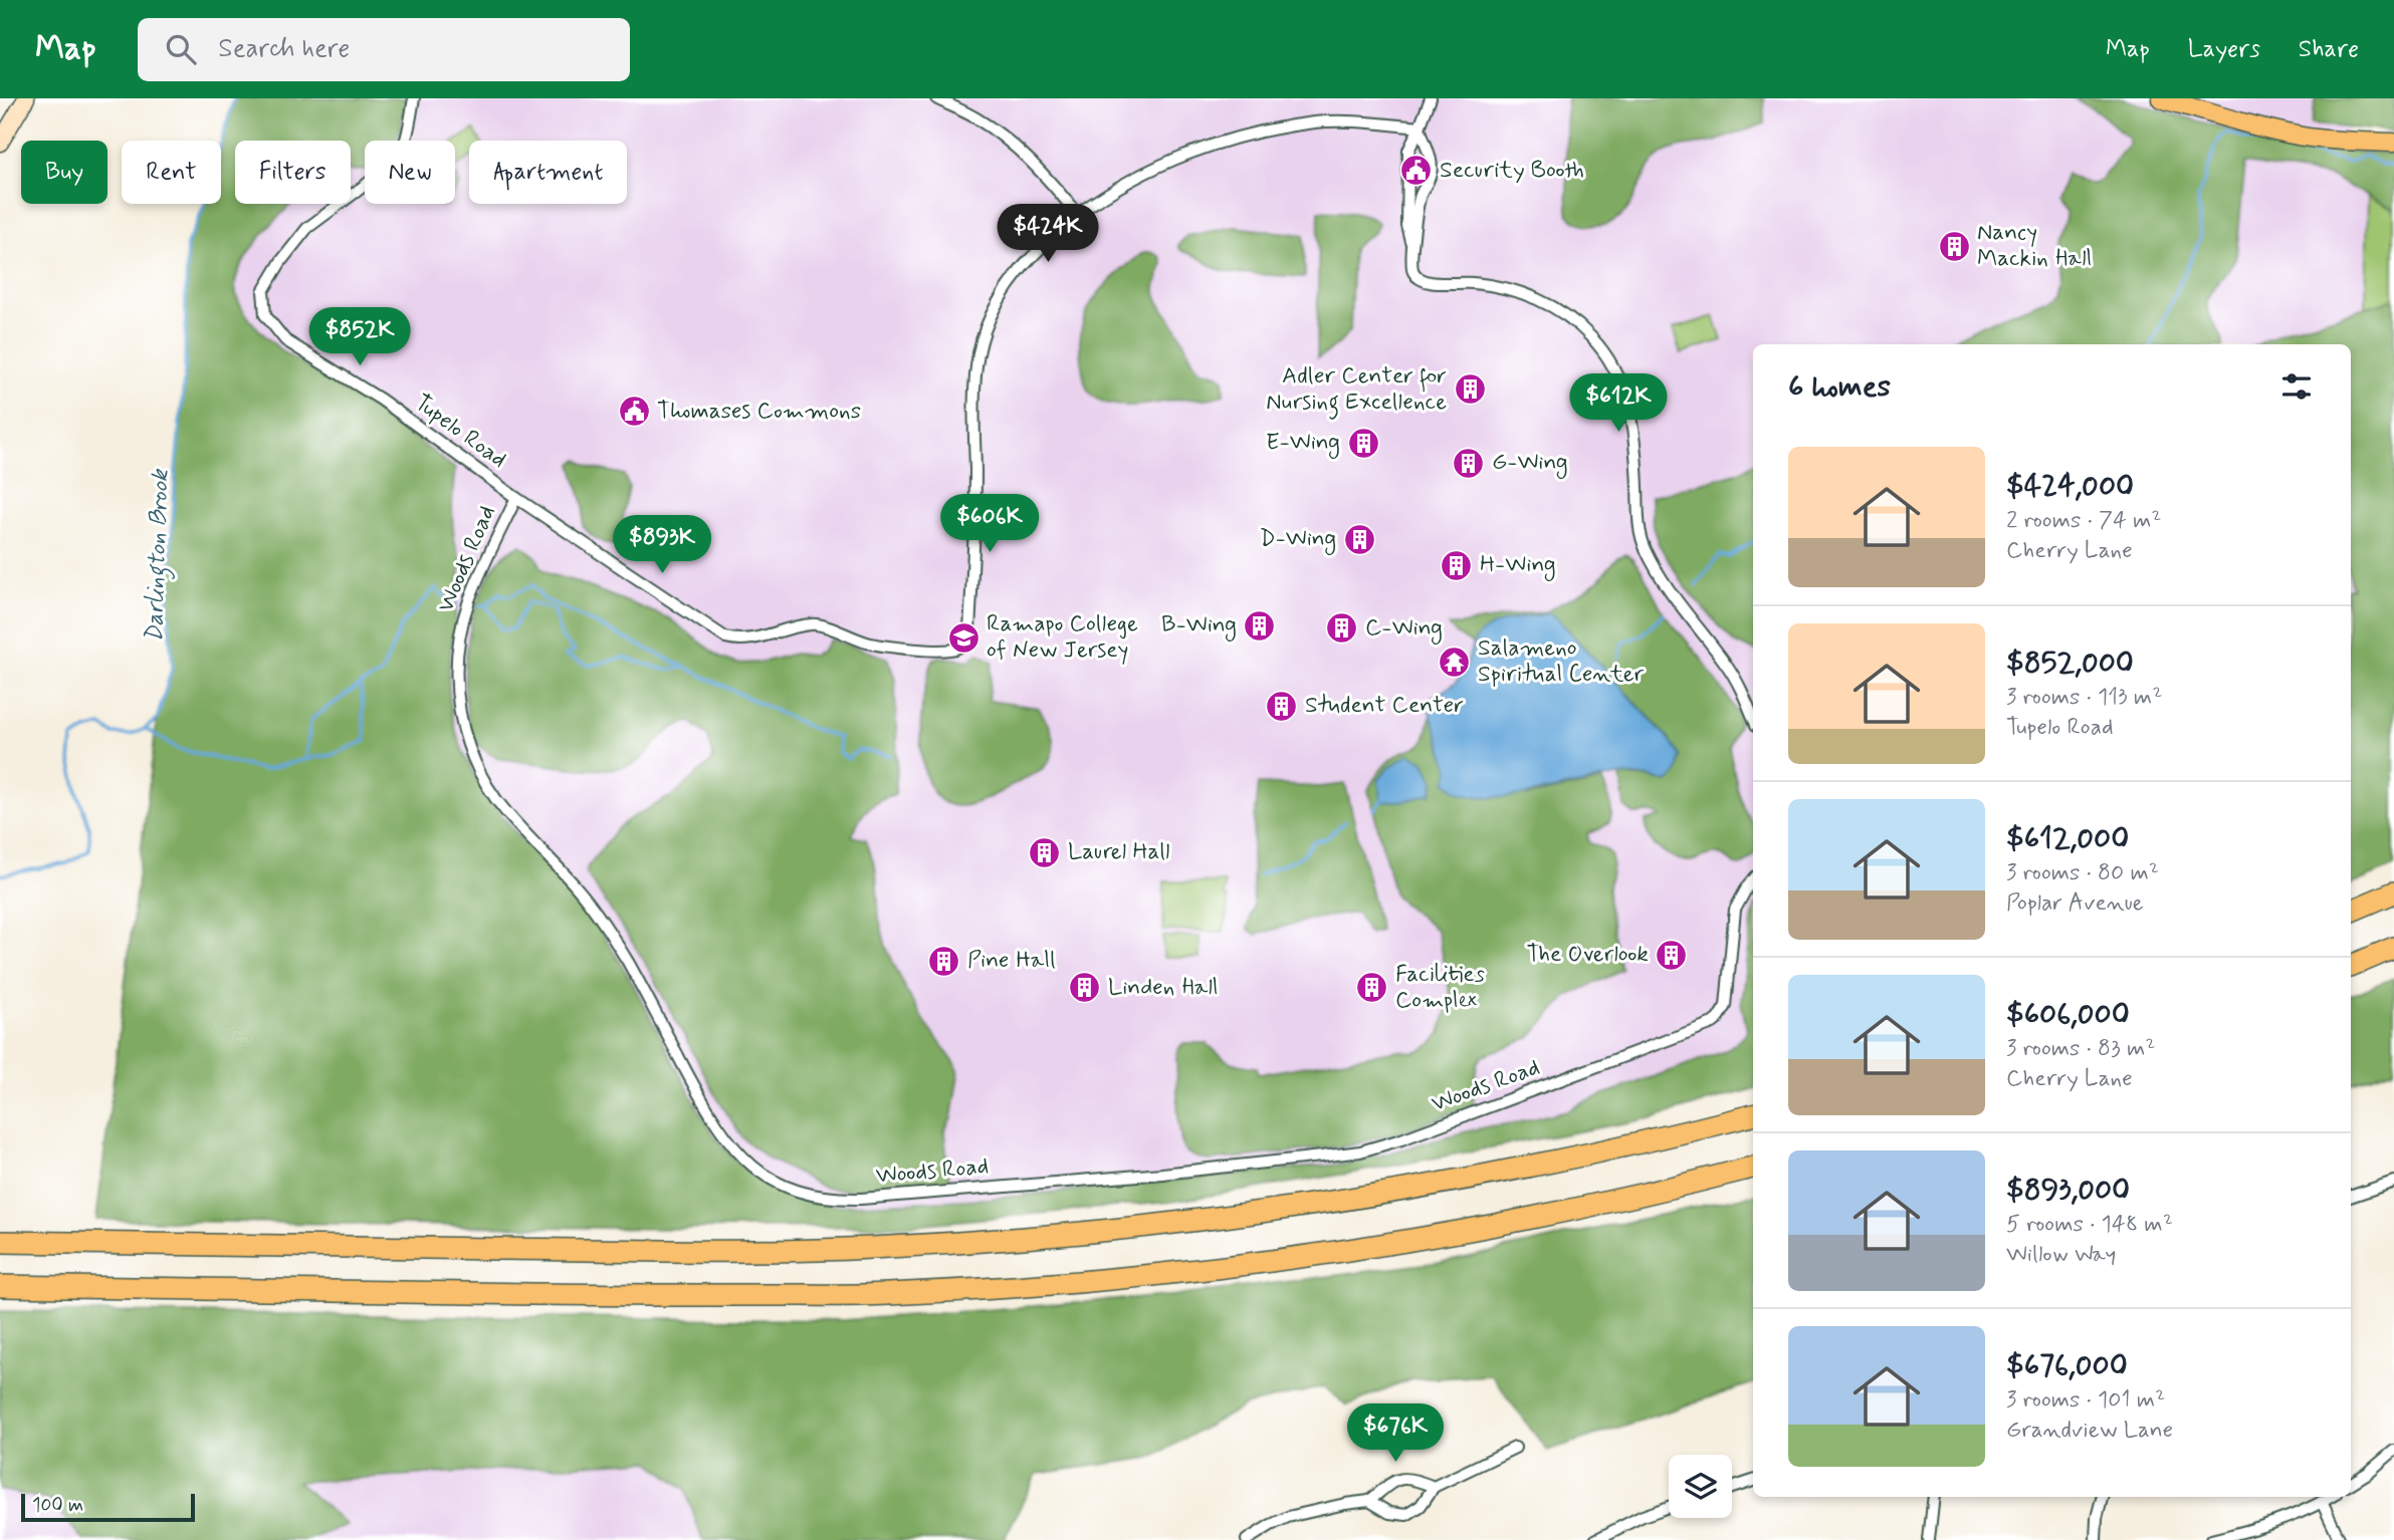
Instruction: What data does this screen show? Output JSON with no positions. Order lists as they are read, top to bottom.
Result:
{
  "streets": {
    "street": ["Tupelo Road", "Woods Road"]
  },
  "crossings": [
    ["Tupelo Road", "Woods Road"]
  ],
  "water": ["Darlington Brook"],
  "places": {
    "public building": ["Security Booth", "Thomases Commons"],
    "building": [
      "Nancy Mackin Hall",
      "Adler Center for Nursing Excellence",
      "E-Wing",
      "G-Wing",
      "D-Wing",
      "H-Wing",
      "B-Wing",
      "C-Wing",
      "Student Center",
      "Laurel Hall",
      "The Overlook",
      "Pine Hall",
      "Linden Hall",
      "Facilities Complex"
    ],
    "school or university": ["Ramapo College of New Jersey"],
    "temple": ["Salameno Spiritual Center"]
  },
  "scale_bar": "100 m",
  "page": {
    "header": "Map",
    "search": "Search here",
    "nav": ["Map", "Layers", "Share"],
    "chip": [
      "Buy",
      "Rent",
      "Filters",
      "New",
      "Apartment"
    ],
    "price": [
      "$424K",
      "$852K",
      "$612K",
      "$606K",
      "$893K",
      "$676K"
    ],
    "heading": "6 homes",
    "list": [
      {
        "name": "$424,000",
        "note": "2 rooms · 74 m² · Cherry Lane"
      },
      {
        "name": "$852,000",
        "note": "3 rooms · 113 m² · Tupelo Road"
      },
      {
        "name": "$612,000",
        "note": "3 rooms · 80 m² · Poplar Avenue"
      },
      {
        "name": "$606,000",
        "note": "3 rooms · 83 m² · Cherry Lane"
      },
      {
        "name": "$893,000",
        "note": "5 rooms · 148 m² · Willow Way"
      },
      {
        "name": "$676,000",
        "note": "3 rooms · 101 m² · Grandview Lane"
      }
    ],
    "scale": "100 m"
  }
}
